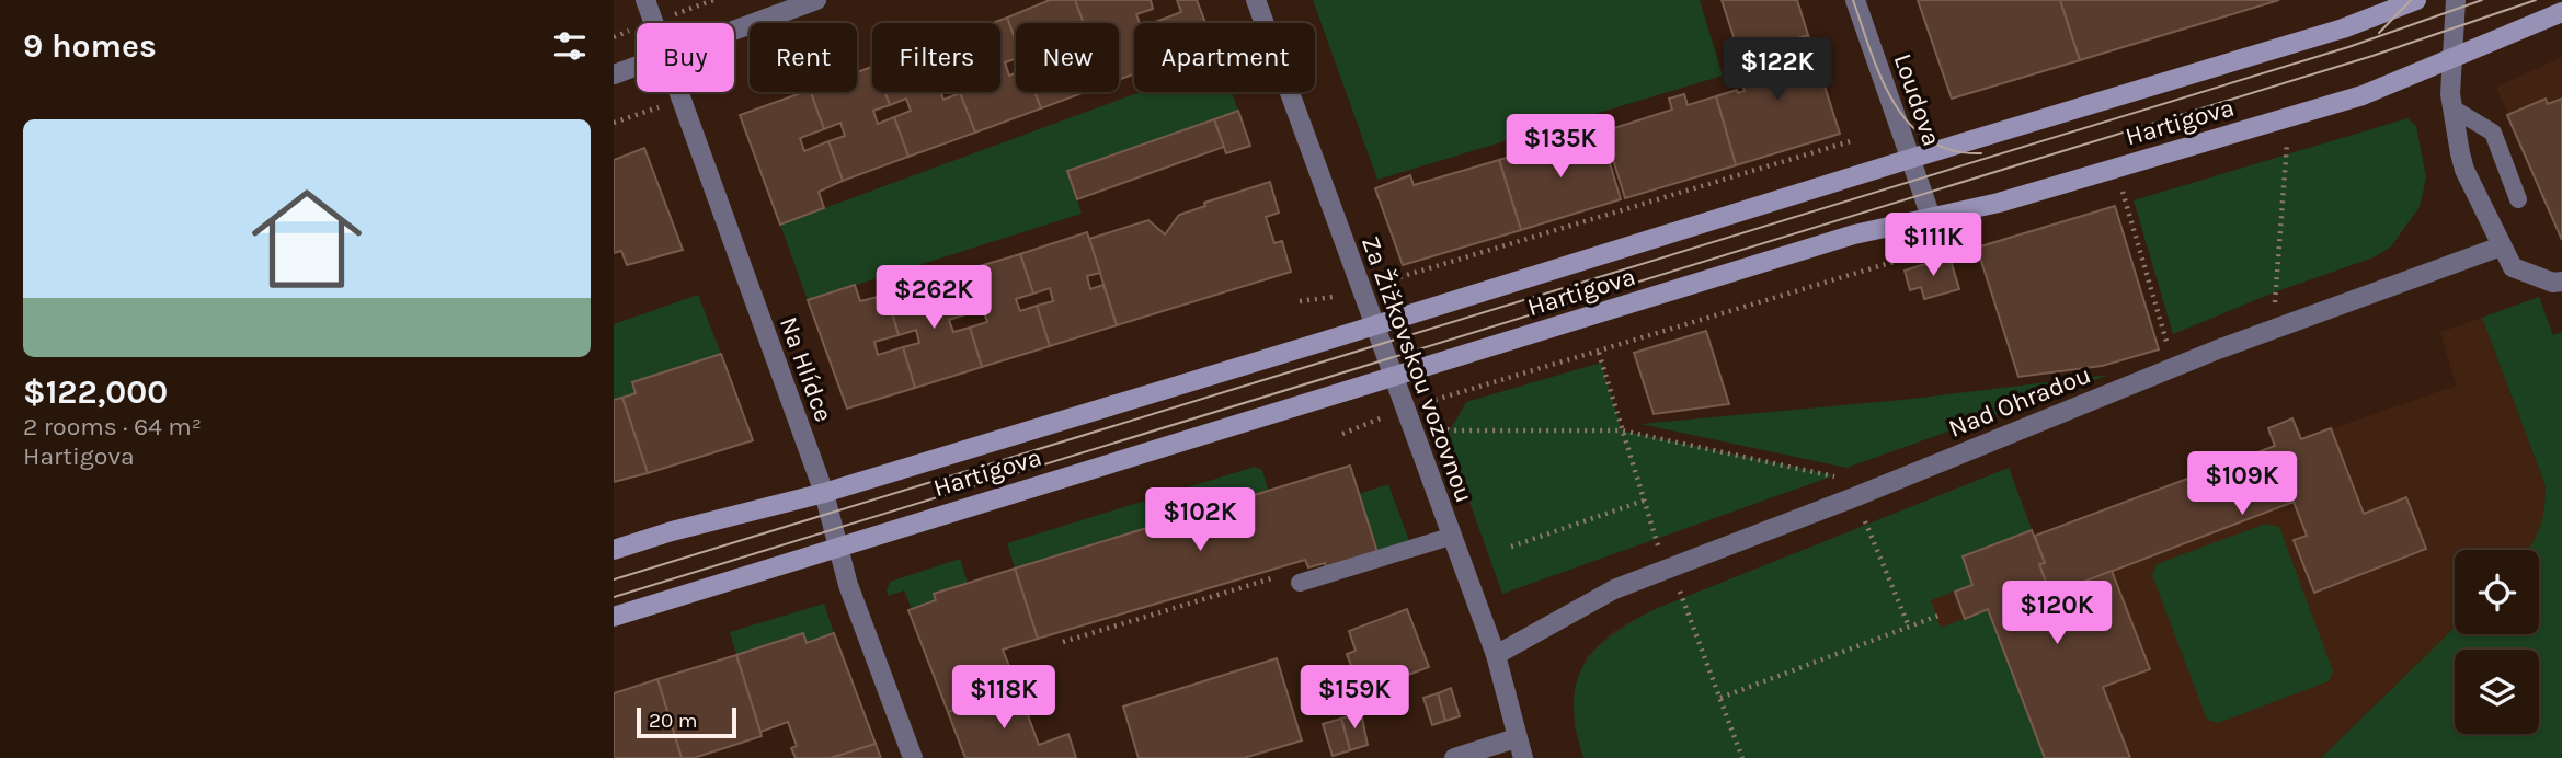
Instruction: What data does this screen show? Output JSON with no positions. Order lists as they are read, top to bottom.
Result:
{
  "streets": {
    "main road": ["Hartigova"],
    "street": [
      "Loudova",
      "Na Hlídce",
      "Za Žižkovskou vozovnou",
      "Nad Ohradou"
    ]
  },
  "crossings": [
    ["Loudova", "Hartigova"],
    ["Hartigova", "Na Hlídce"],
    ["Hartigova", "Za Žižkovskou vozovnou"],
    ["Za Žižkovskou vozovnou", "Nad Ohradou"]
  ],
  "scale_bar": "20 m",
  "page": {
    "heading": "9 homes",
    "chip": [
      "Buy",
      "Rent",
      "Filters",
      "New",
      "Apartment"
    ],
    "price": [
      "$122K",
      "$135K",
      "$111K",
      "$262K",
      "$109K",
      "$102K",
      "$120K",
      "$118K",
      "$159K"
    ],
    "list": [
      {
        "name": "$122,000",
        "note": "2 rooms · 64 m² · Hartigova"
      }
    ],
    "scale": "20 m"
  }
}
